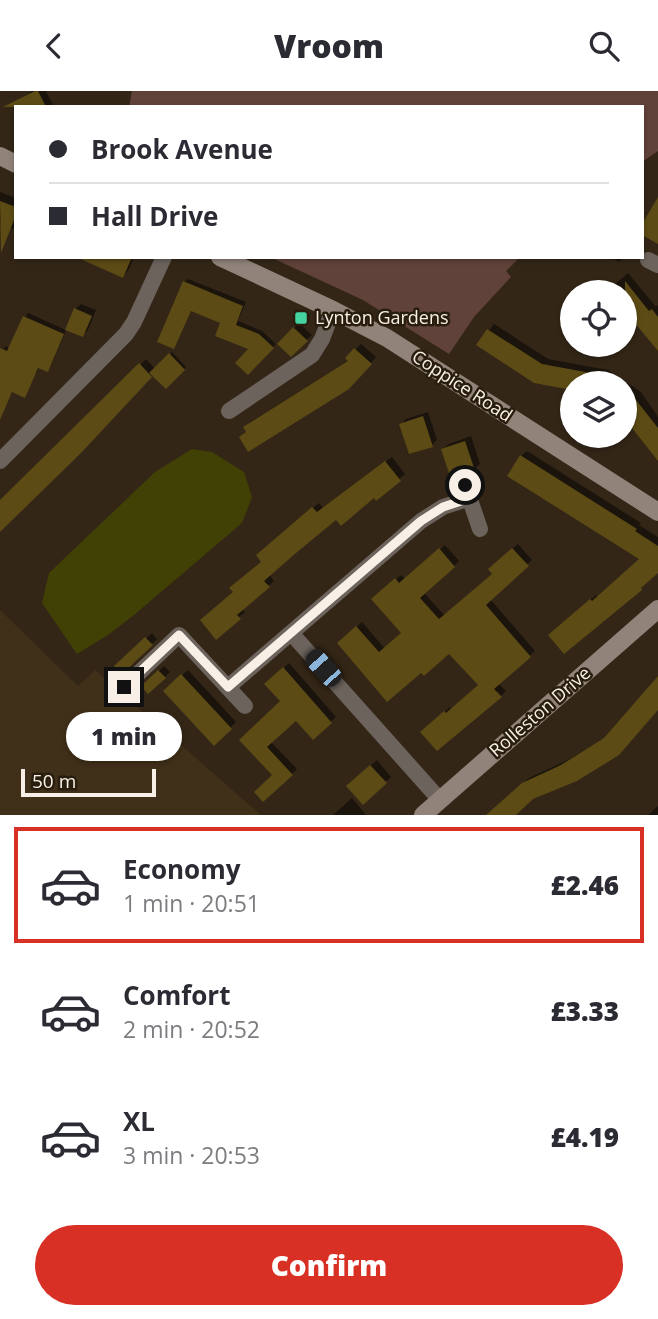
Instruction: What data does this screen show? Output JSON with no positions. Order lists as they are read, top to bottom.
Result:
{
  "streets": {
    "street": ["Coppice Road", "Rolleston Drive"]
  },
  "places": {
    "transit": ["Lynton Gardens"]
  },
  "scale_bar": "50 m",
  "page": {
    "header": "Vroom",
    "banner": ["Brook Avenue", "Hall Drive"],
    "bubble": "1 min",
    "scale": "50 m",
    "list": [
      {
        "name": "Economy",
        "note": "1 min · 20:51",
        "value": "£2.46"
      },
      {
        "name": "Comfort",
        "note": "2 min · 20:52",
        "value": "£3.33"
      },
      {
        "name": "XL",
        "note": "3 min · 20:53",
        "value": "£4.19"
      }
    ],
    "buttons": "Confirm"
  }
}
